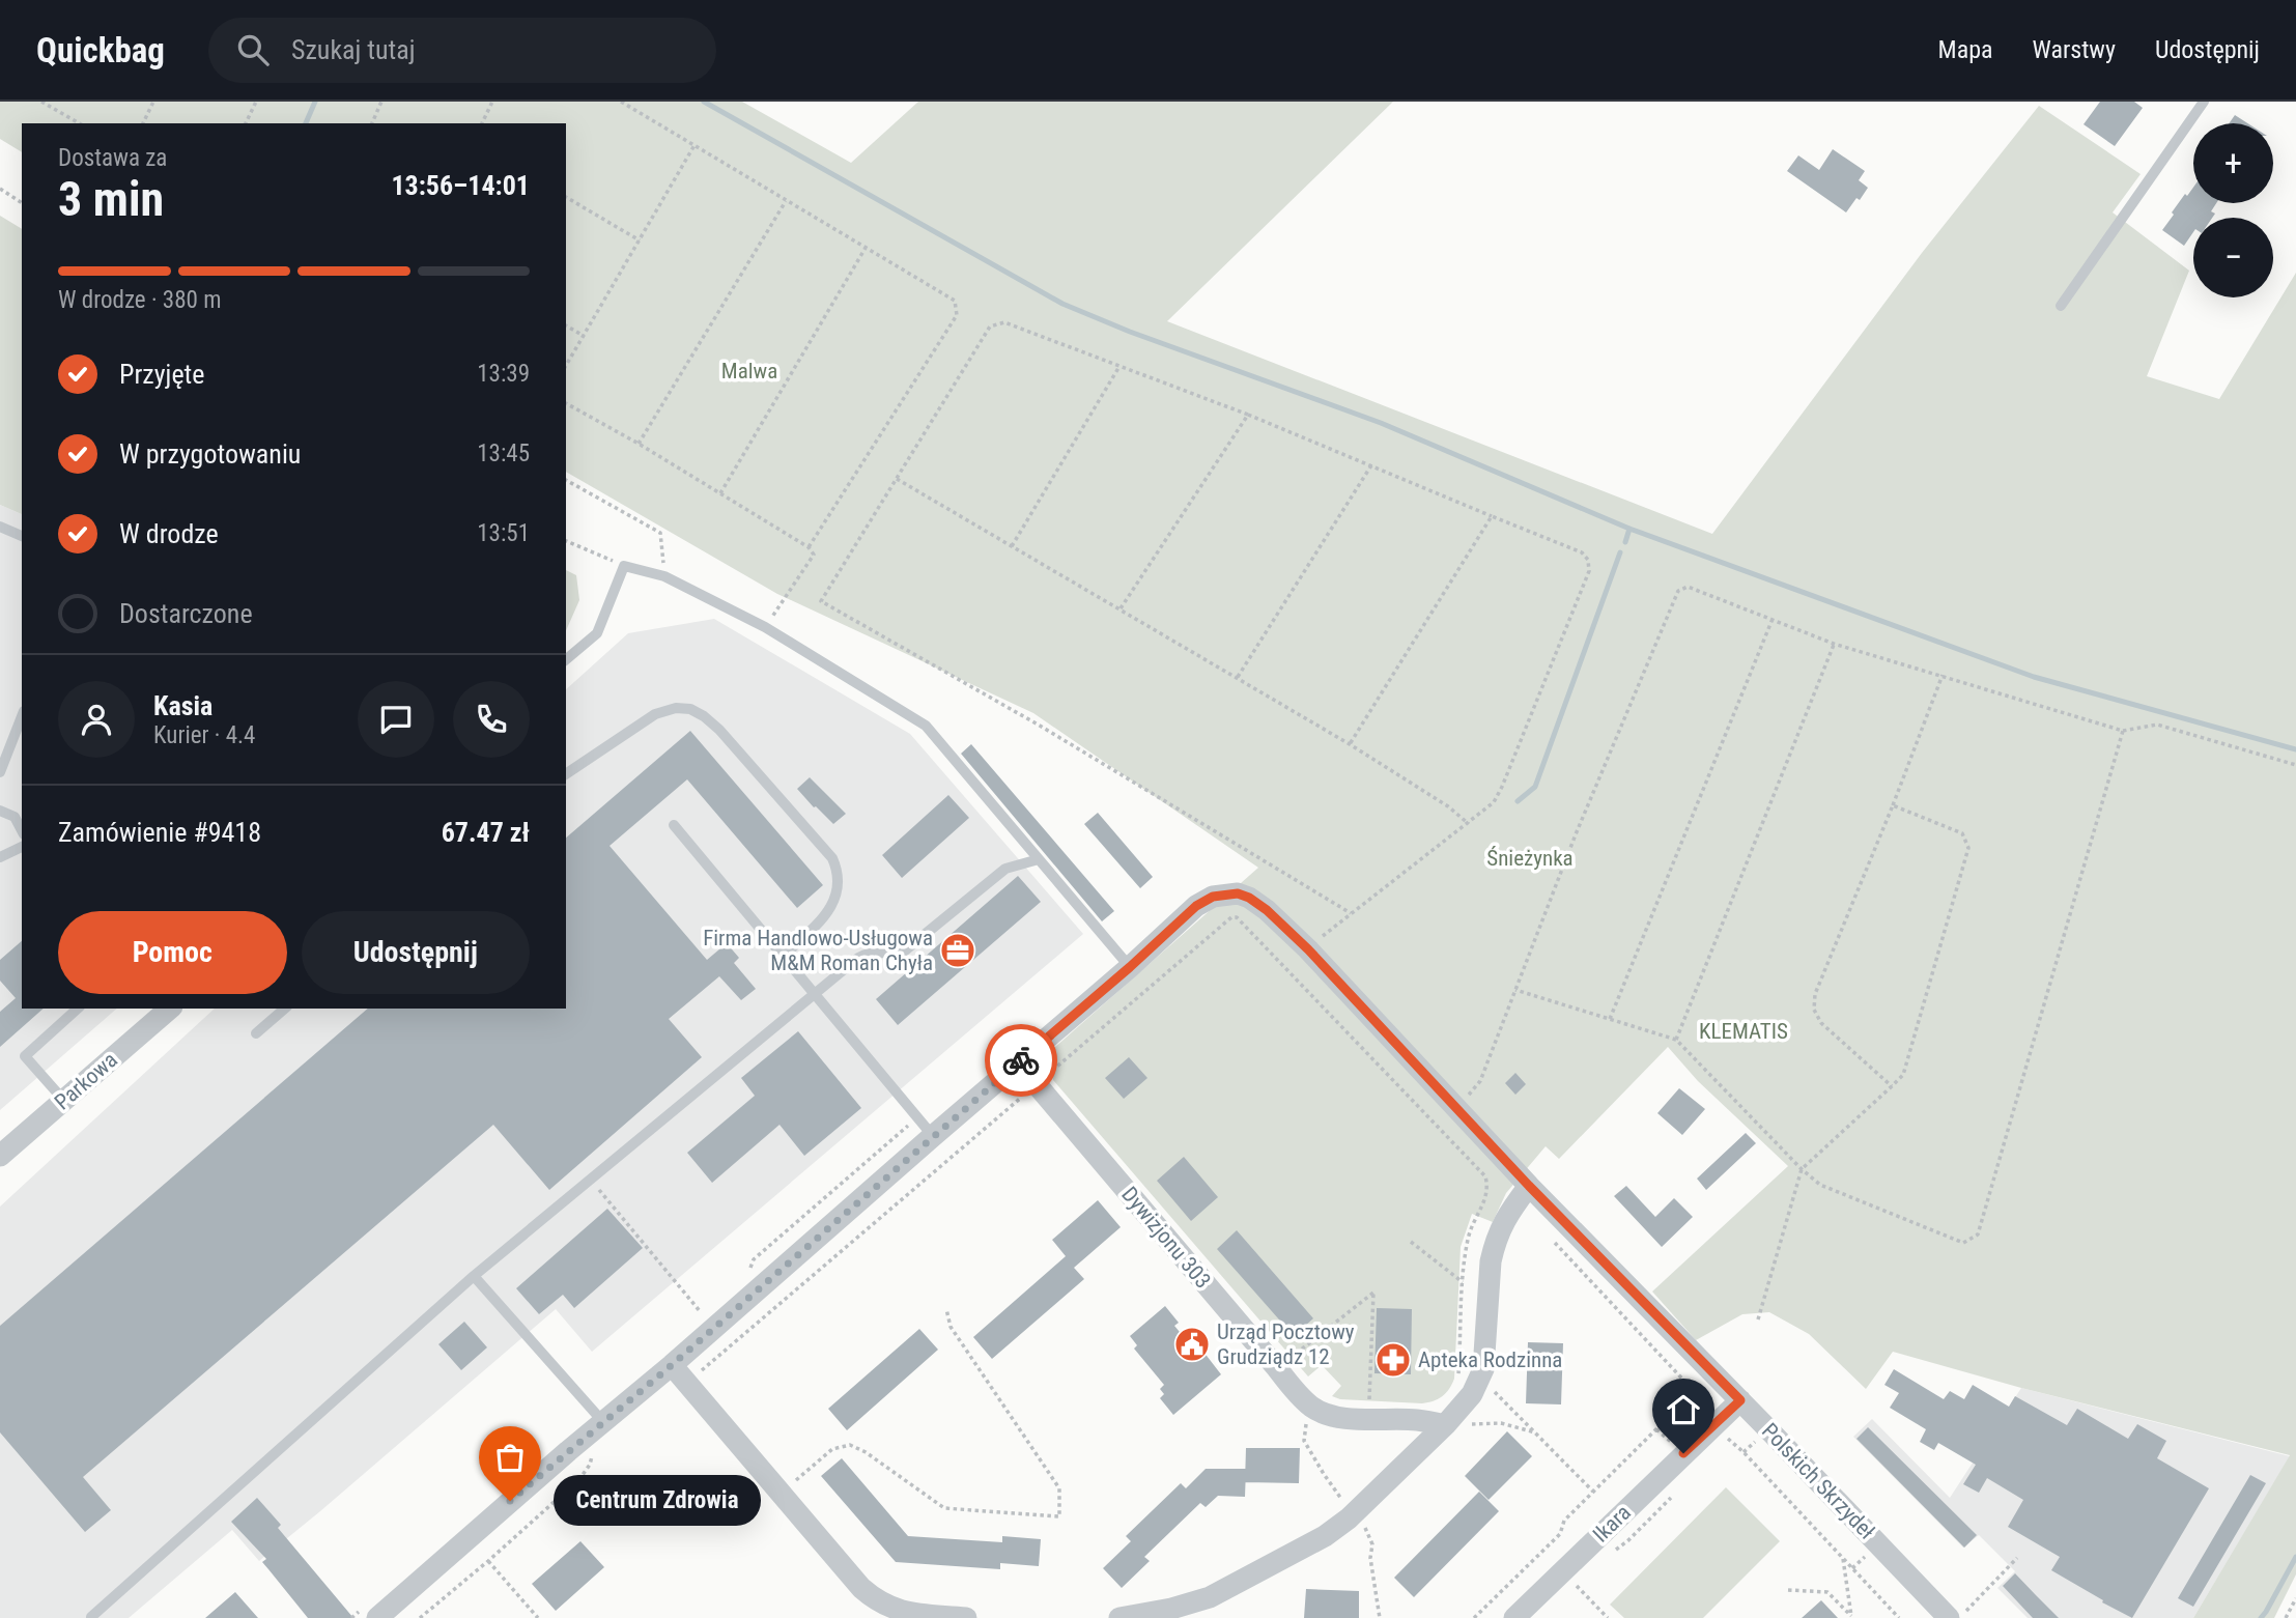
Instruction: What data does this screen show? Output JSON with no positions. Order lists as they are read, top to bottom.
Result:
{
  "streets": {
    "street": [
      "Parkowa",
      "Dywizjonu 303",
      "Polskich Skrzydeł",
      "Ikara"
    ]
  },
  "crossings": [
    ["Polskich Skrzydeł", "Ikara"]
  ],
  "parks": ["Malwa", "Śnieżynka", "KLEMATIS"],
  "places": {
    "office": ["Firma Handlowo-Usługowa M&M Roman Chyła"],
    "public building": ["Urząd Pocztowy Grudziądz 12"],
    "pharmacy": ["Apteka Rodzinna"],
    "other": ["Centrum Zdrowia"]
  },
  "page": {
    "header": "Quickbag",
    "search": "Szukaj tutaj",
    "nav": ["Mapa", "Warstwy", "Udostępnij"],
    "map_buttons": ["+", "−"],
    "heading": ["3 min", "Dostawa za", "13:56–14:01"],
    "panel": [
      "Kasia",
      "Kurier · 4.4",
      "Zamówienie #9418",
      "67.47 zł"
    ],
    "bar": "W drodze · 380 m",
    "list": [
      ["Przyjęte", "13:39"],
      ["W przygotowaniu", "13:45"],
      ["W drodze", "13:51"],
      "Dostarczone"
    ],
    "buttons": ["Pomoc", "Udostępnij"],
    "bubble": "Centrum Zdrowia"
  }
}
